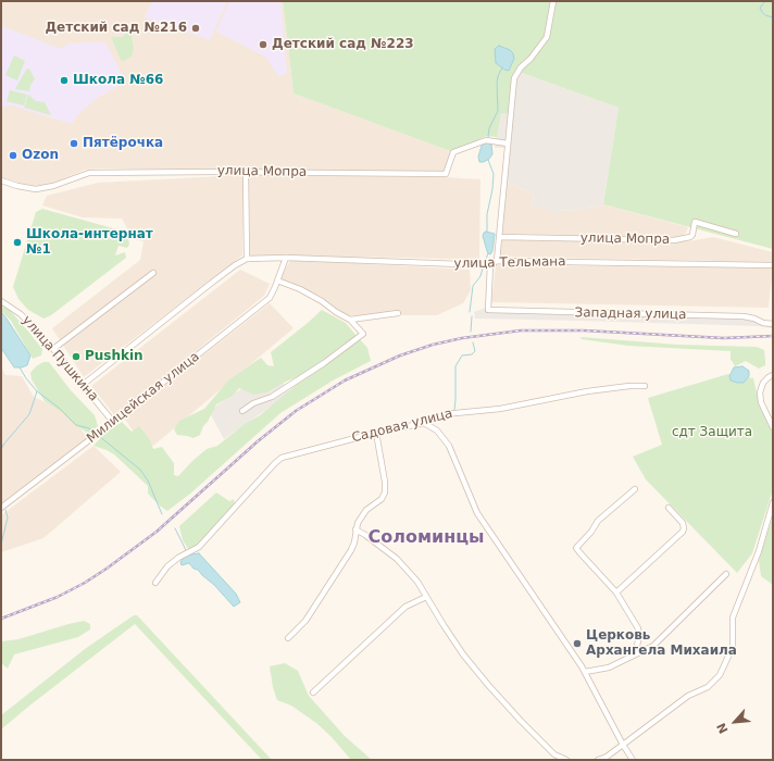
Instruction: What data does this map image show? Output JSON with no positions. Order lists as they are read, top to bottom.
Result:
{
  "streets": {
    "street": [
      "улица Мопра",
      "улица Тельмана",
      "Западная улица",
      "улица Пушкина",
      "Милицейская улица",
      "Садовая улица"
    ]
  },
  "crossings": [
    ["улица Тельмана", "Западная улица"],
    ["улица Тельмана", "Милицейская улица"],
    ["улица Пушкина", "Милицейская улица"]
  ],
  "districts": ["Соломинцы"],
  "parks": ["сдт Защита"],
  "places": [
    "Детский сад №216",
    "Детский сад №223",
    "Школа №66",
    "Пятёрочка",
    "Ozon",
    "Школа-интернат №1",
    "Pushkin",
    "Церковь Архангела Михаила"
  ],
  "north": "bottom left"
}
